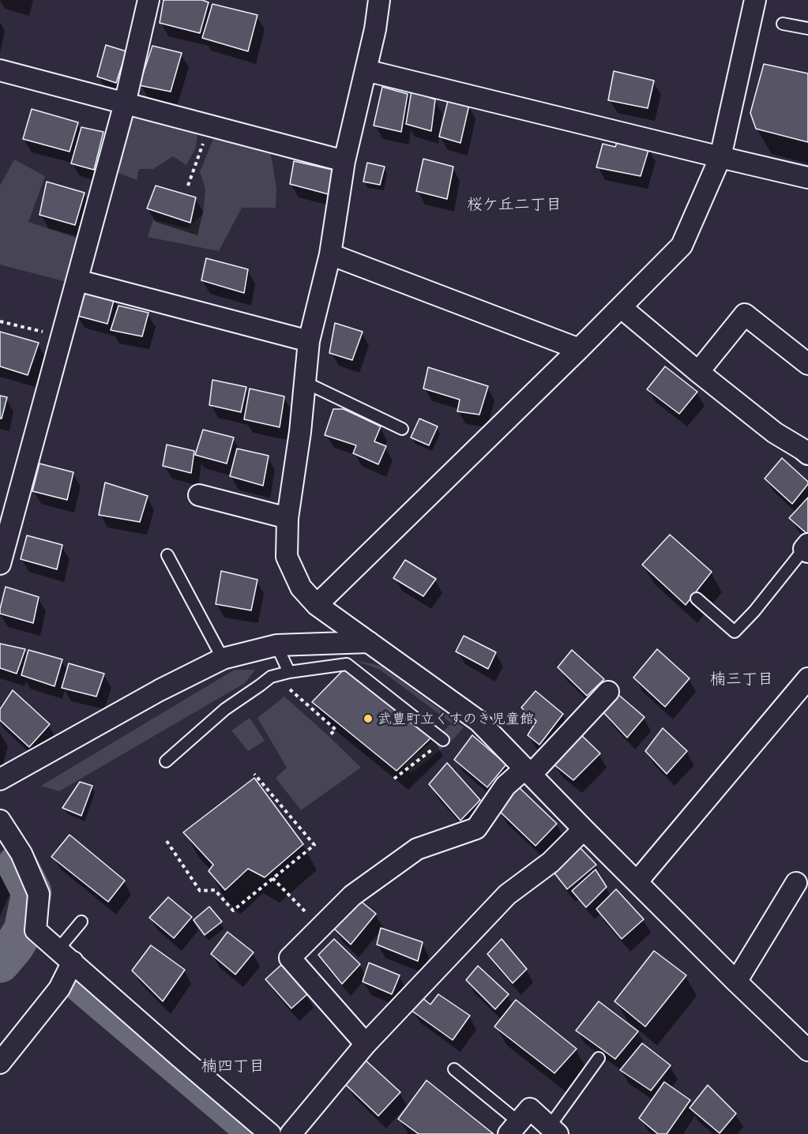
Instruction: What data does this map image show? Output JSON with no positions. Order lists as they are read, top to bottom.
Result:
{
  "districts": ["桜ケ丘二丁目", "楠三丁目", "楠四丁目"],
  "places": ["武豊町立くすのき児童館"]
}
